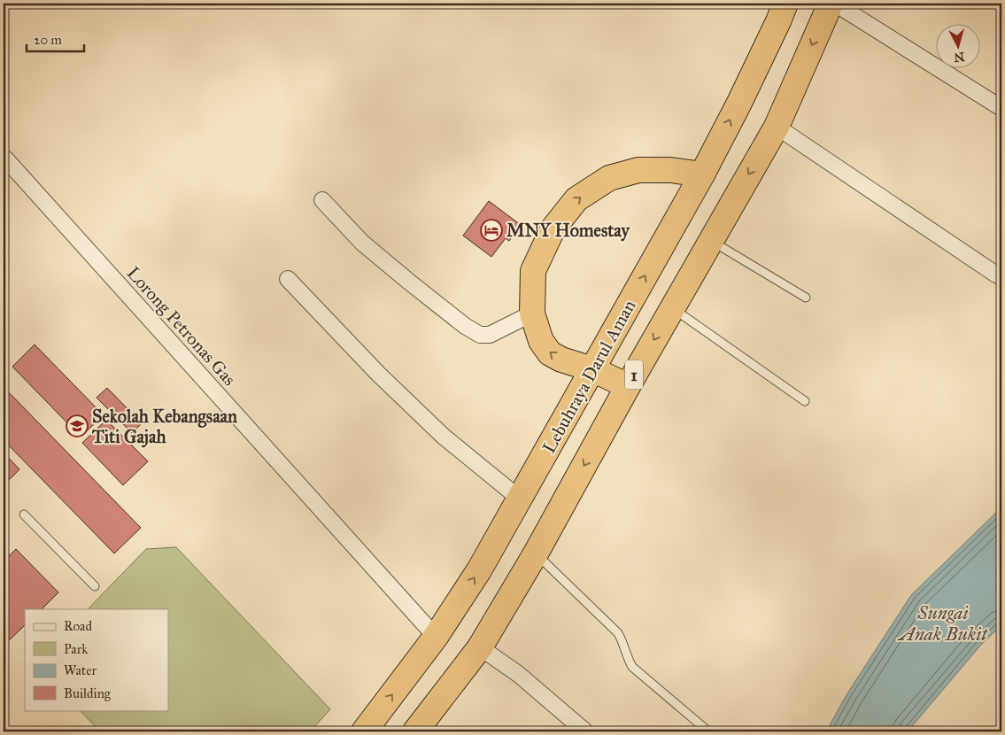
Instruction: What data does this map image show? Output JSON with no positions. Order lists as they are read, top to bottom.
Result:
{
  "streets": {
    "highway": ["1", "Lebuhraya Darul Aman"],
    "street": ["Lorong Petronas Gas"]
  },
  "crossings": [
    ["Lorong Petronas Gas", "Lebuhraya Darul Aman"]
  ],
  "water": ["Sungai Anak Bukit"],
  "places": {
    "hotel": ["MNY Homestay"],
    "school or university": ["Sekolah Kebangsaan Titi Gajah"]
  },
  "legend": [
    "Road",
    "Park",
    "Water",
    "Building"
  ],
  "scale_bar": "20 m",
  "north": "bottom"
}
